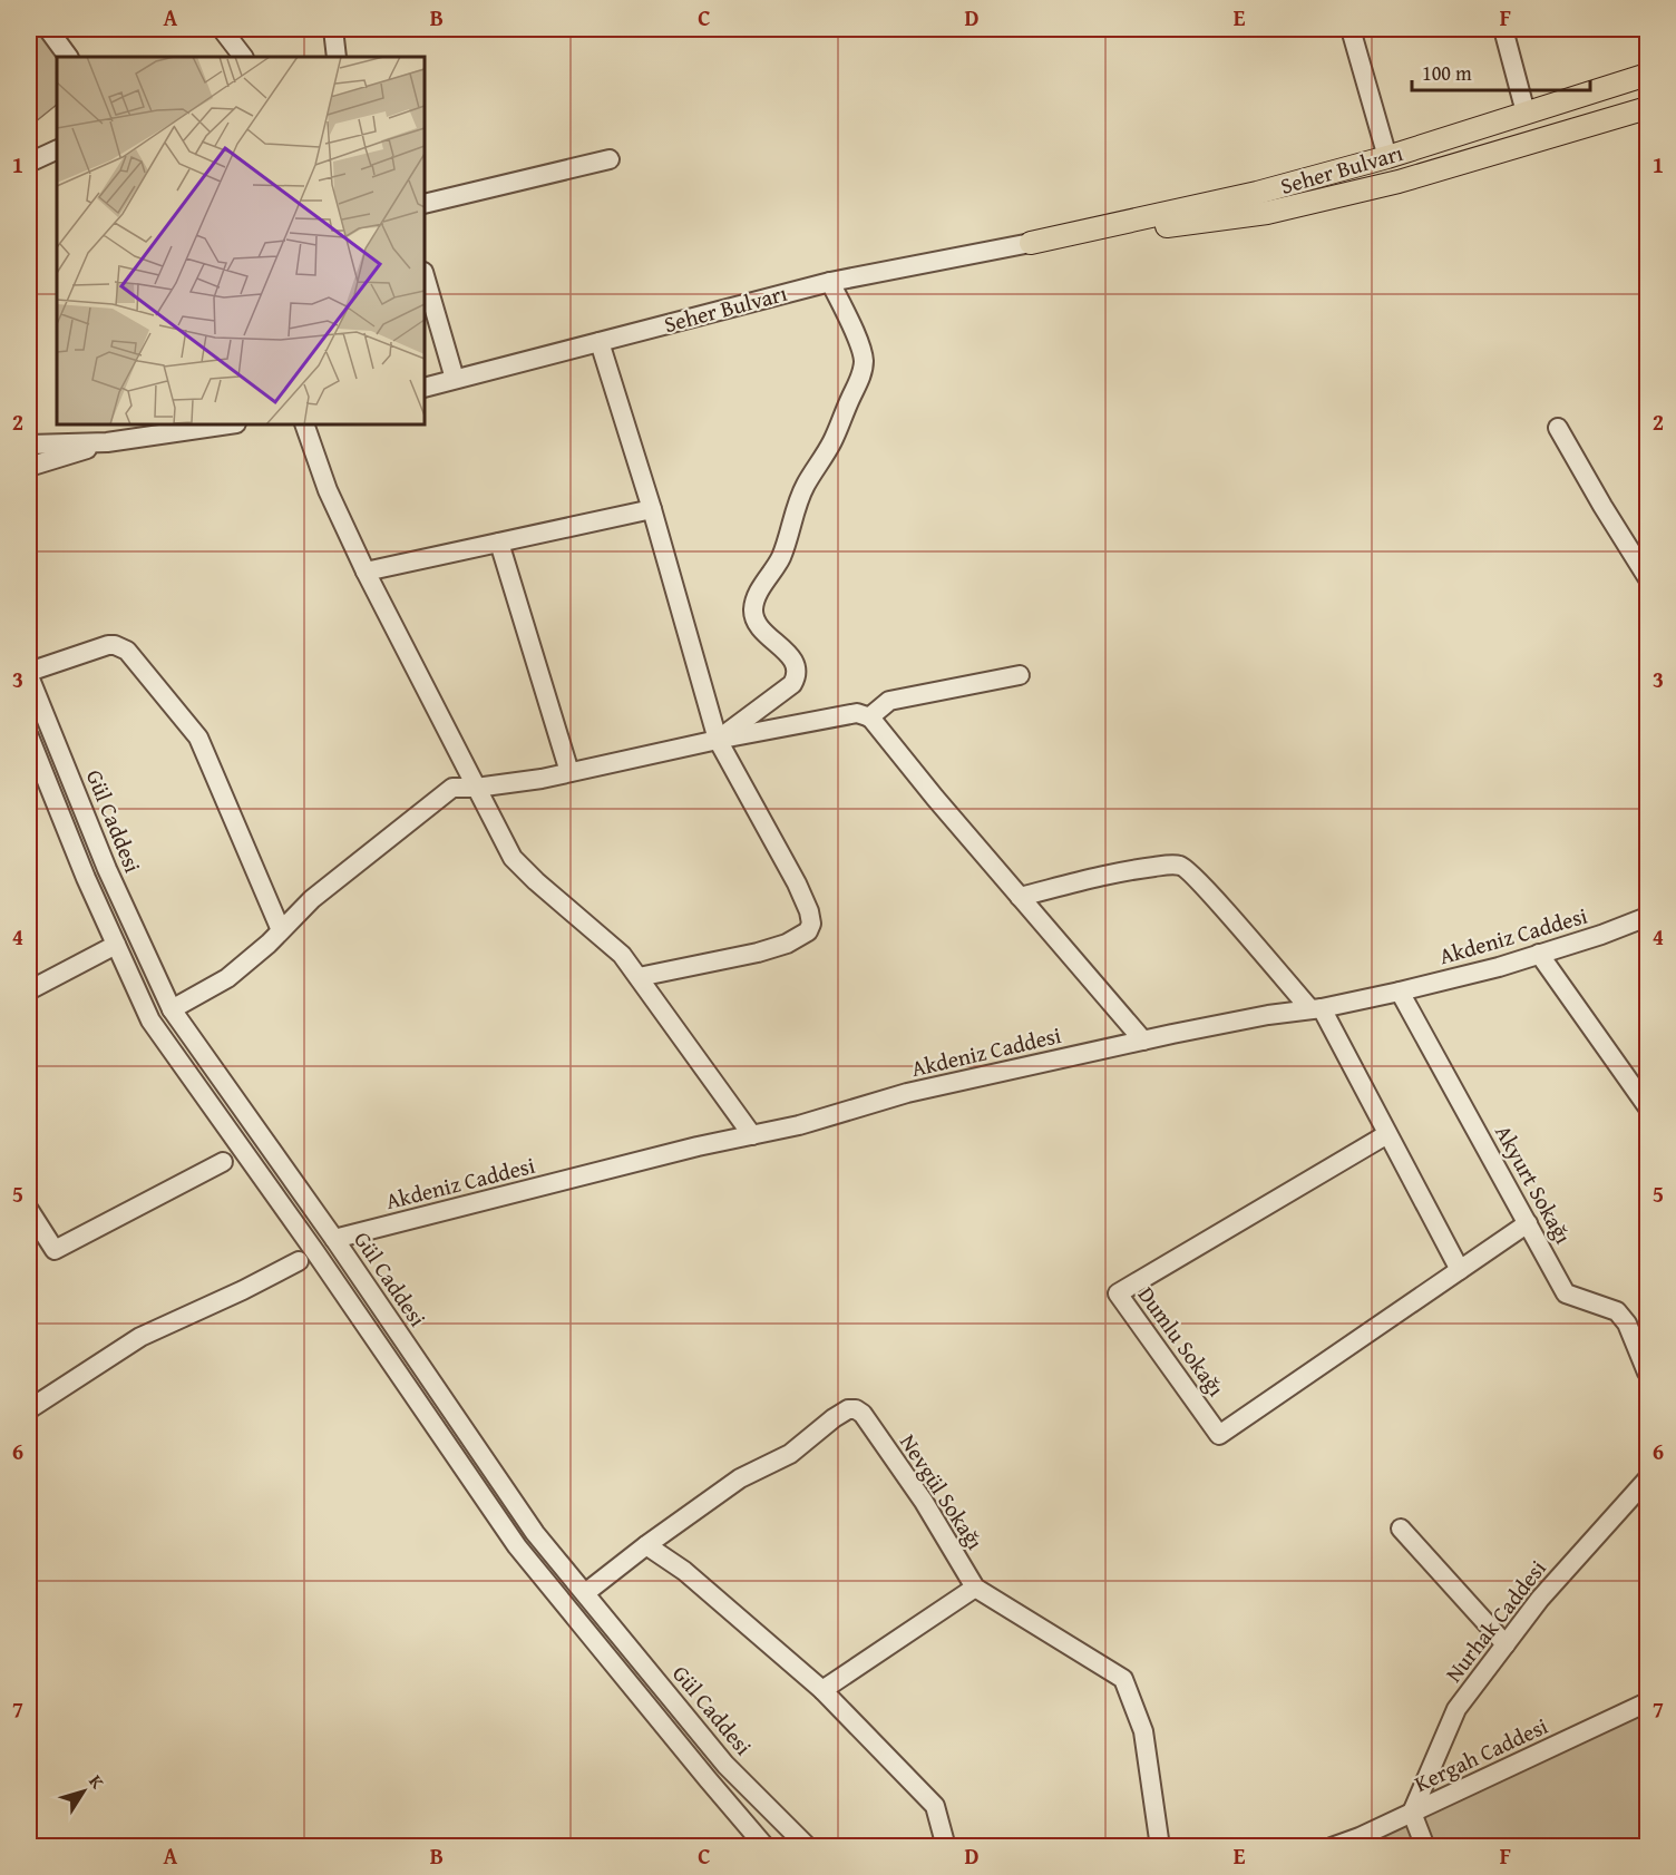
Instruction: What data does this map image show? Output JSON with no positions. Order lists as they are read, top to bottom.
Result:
{
  "streets": {
    "main road": ["Seher Bulvarı"],
    "street": [
      "Gül Caddesi",
      "Akdeniz Caddesi",
      "Akyurt Sokağı",
      "Dumlu Sokağı",
      "Nevgül Sokağı",
      "Nurhak Caddesi",
      "Kergah Caddesi"
    ]
  },
  "crossings": [
    ["Gül Caddesi", "Akdeniz Caddesi"],
    ["Gül Caddesi", "Nevgül Sokağı"],
    ["Akdeniz Caddesi", "Akyurt Sokağı"],
    ["Akyurt Sokağı", "Dumlu Sokağı"],
    ["Nurhak Caddesi", "Kergah Caddesi"]
  ],
  "scale_bar": "100 m",
  "north": "top right",
  "grid": {
    "columns": [
      "A",
      "B",
      "C",
      "D",
      "E",
      "F"
    ],
    "rows": [
      "1",
      "2",
      "3",
      "4",
      "5",
      "6",
      "7"
    ]
  }
}
